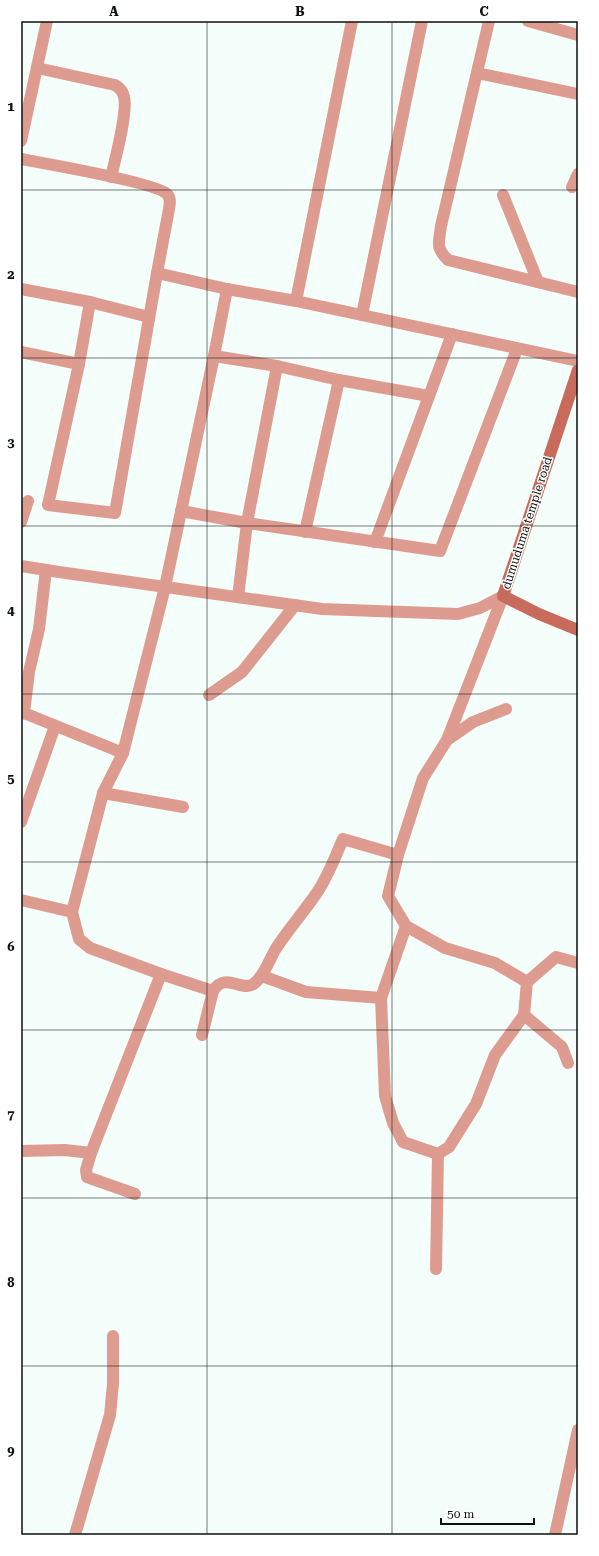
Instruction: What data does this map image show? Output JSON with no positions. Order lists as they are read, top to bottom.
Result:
{
  "streets": {
    "street": ["dumuduma temple road"]
  },
  "scale_bar": "50 m",
  "grid": {
    "columns": ["A", "B", "C"],
    "rows": [
      "1",
      "2",
      "3",
      "4",
      "5",
      "6",
      "7",
      "8",
      "9"
    ]
  }
}
